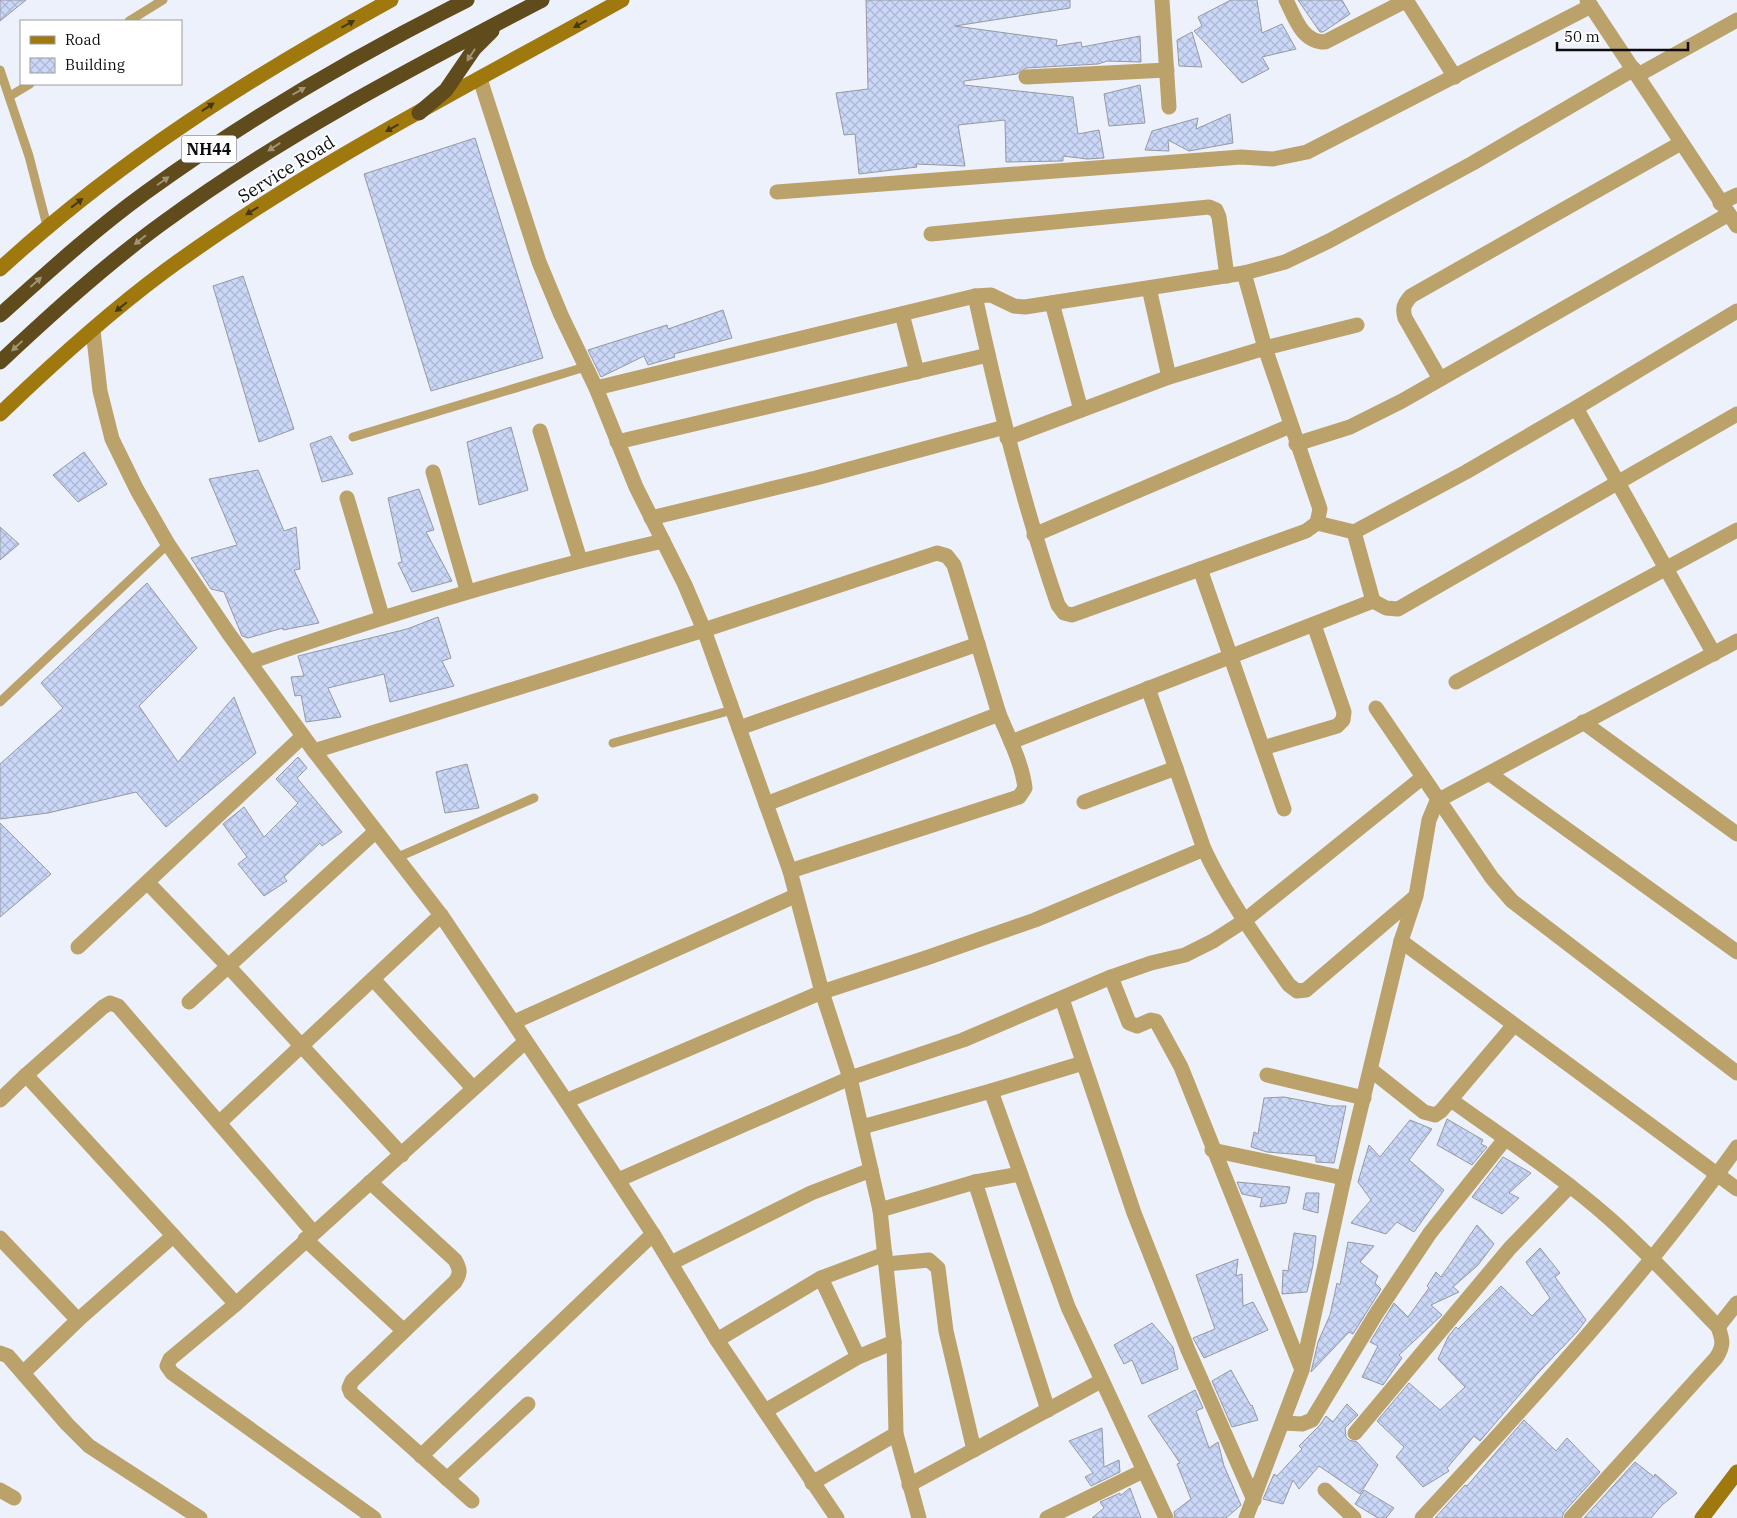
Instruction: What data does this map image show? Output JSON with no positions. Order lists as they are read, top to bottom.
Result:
{
  "streets": {
    "highway": ["NH44"],
    "street": ["Service Road"]
  },
  "legend": ["Road", "Building"],
  "scale_bar": "50 m"
}
